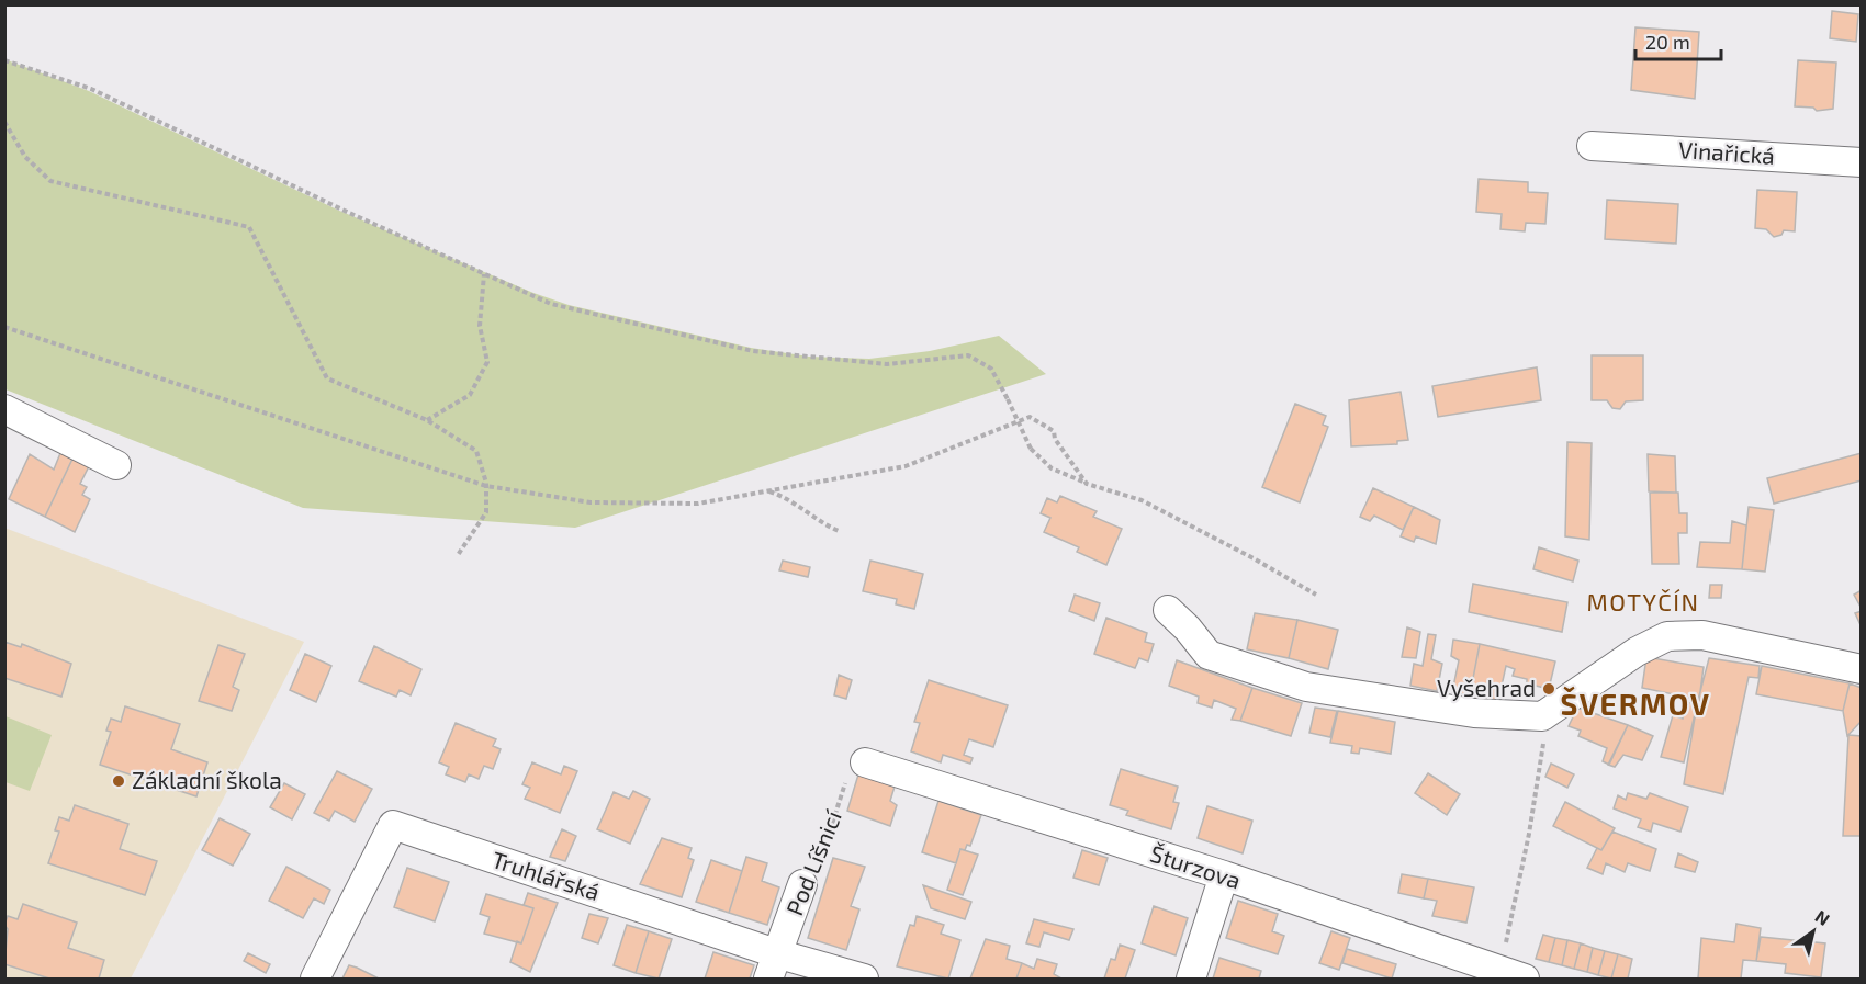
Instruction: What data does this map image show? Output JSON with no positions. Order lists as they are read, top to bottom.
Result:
{
  "streets": {
    "street": [
      "Vinařická",
      "Pod Líšnicí",
      "Šturzova",
      "Truhlářská"
    ]
  },
  "crossings": [
    ["Pod Líšnicí", "Šturzova"],
    ["Pod Líšnicí", "Truhlářská"]
  ],
  "districts": ["MOTYČÍN", "ŠVERMOV"],
  "places": ["Vyšehrad", "Základní škola"],
  "scale_bar": "20 m",
  "north": "top right"
}
